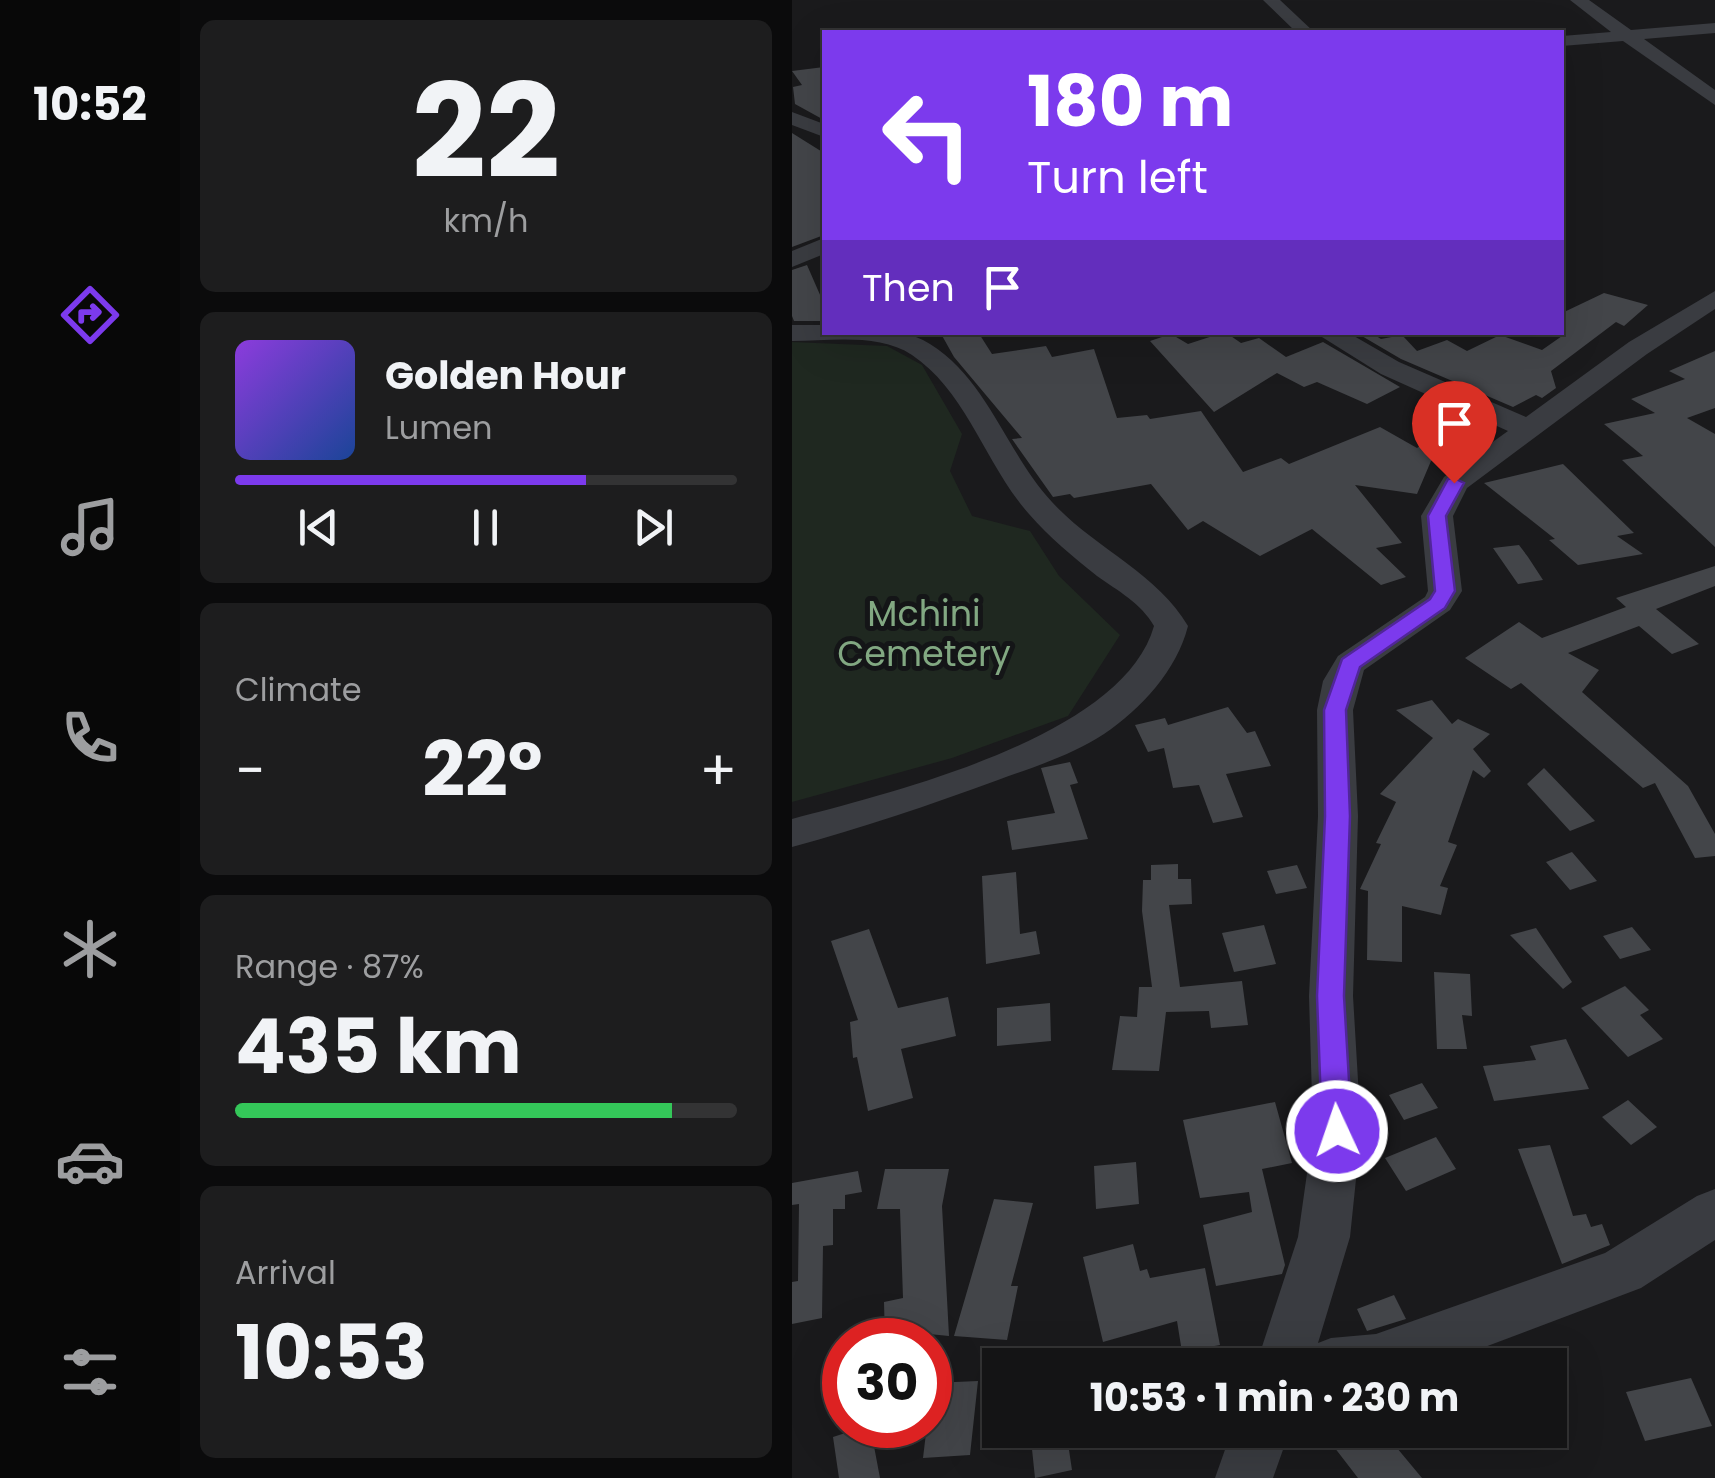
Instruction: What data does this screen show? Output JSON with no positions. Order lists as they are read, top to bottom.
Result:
{
  "parks": ["Mchini Cemetery"],
  "page": {
    "tabs": "10:52",
    "tile": [
      ["22", "km/h"],
      "Climate",
      ["Range · 87%", "435 km"],
      ["Arrival", "10:53"]
    ],
    "turn": ["180 m", "Turn left"],
    "then": "Then",
    "song": ["Golden Hour", "Lumen"],
    "heat": ["−", "22°", "+"],
    "limit": "30",
    "trip": "10:53 · 1 min · 230 m"
  }
}
